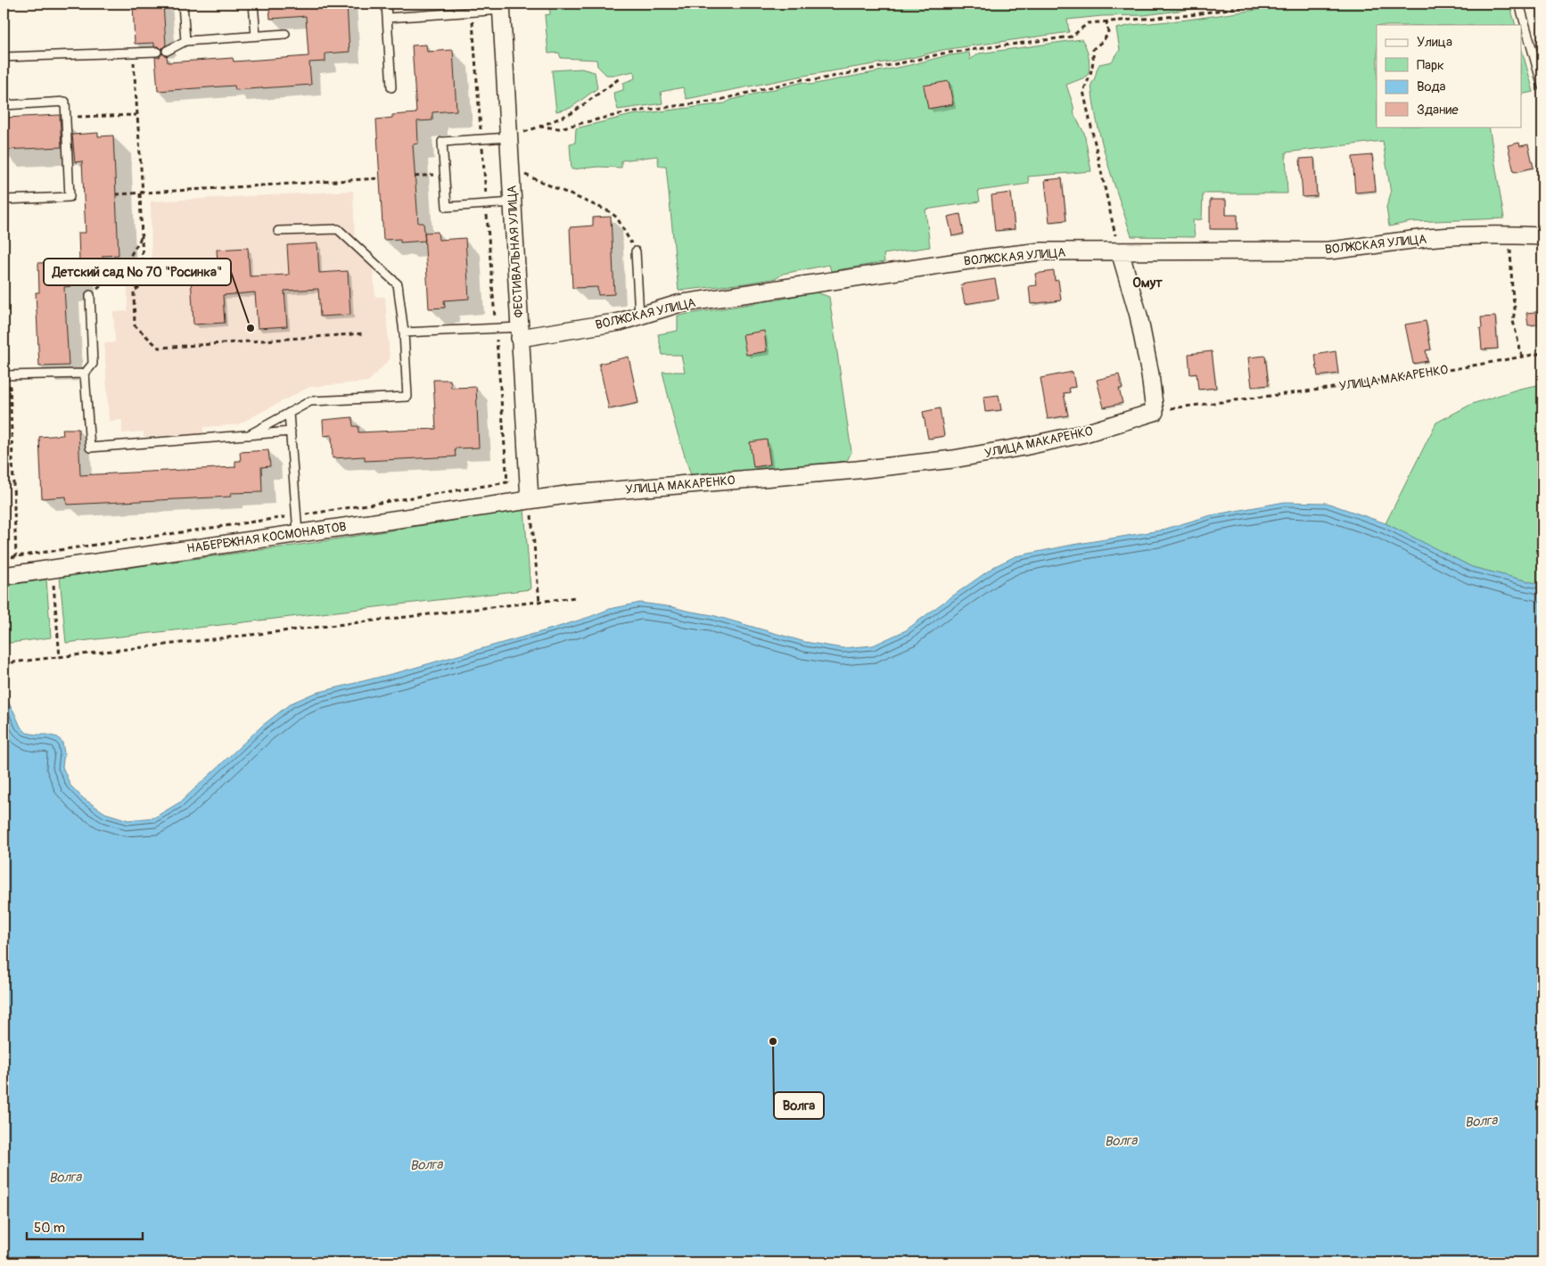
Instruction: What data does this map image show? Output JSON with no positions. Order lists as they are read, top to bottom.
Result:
{
  "streets": {
    "street": [
      "ВОЛЖСКАЯ УЛИЦА",
      "ФЕСТИВАЛЬНАЯ УЛИЦА",
      "УЛИЦА МАКАРЕНКО",
      "НАБЕРЕЖНАЯ КОСМОНАВТОВ"
    ]
  },
  "crossings": [
    ["ВОЛЖСКАЯ УЛИЦА", "ФЕСТИВАЛЬНАЯ УЛИЦА"],
    ["ФЕСТИВАЛЬНАЯ УЛИЦА", "УЛИЦА МАКАРЕНКО"],
    ["ФЕСТИВАЛЬНАЯ УЛИЦА", "НАБЕРЕЖНАЯ КОСМОНАВТОВ"],
    ["УЛИЦА МАКАРЕНКО", "НАБЕРЕЖНАЯ КОСМОНАВТОВ"]
  ],
  "districts": ["Омут"],
  "water": ["Волга"],
  "places": ["Детский сад № 70 \"Росинка\"", "Волга"],
  "legend": [
    "Улица",
    "Парк",
    "Вода",
    "Здание"
  ],
  "scale_bar": "50 m"
}
